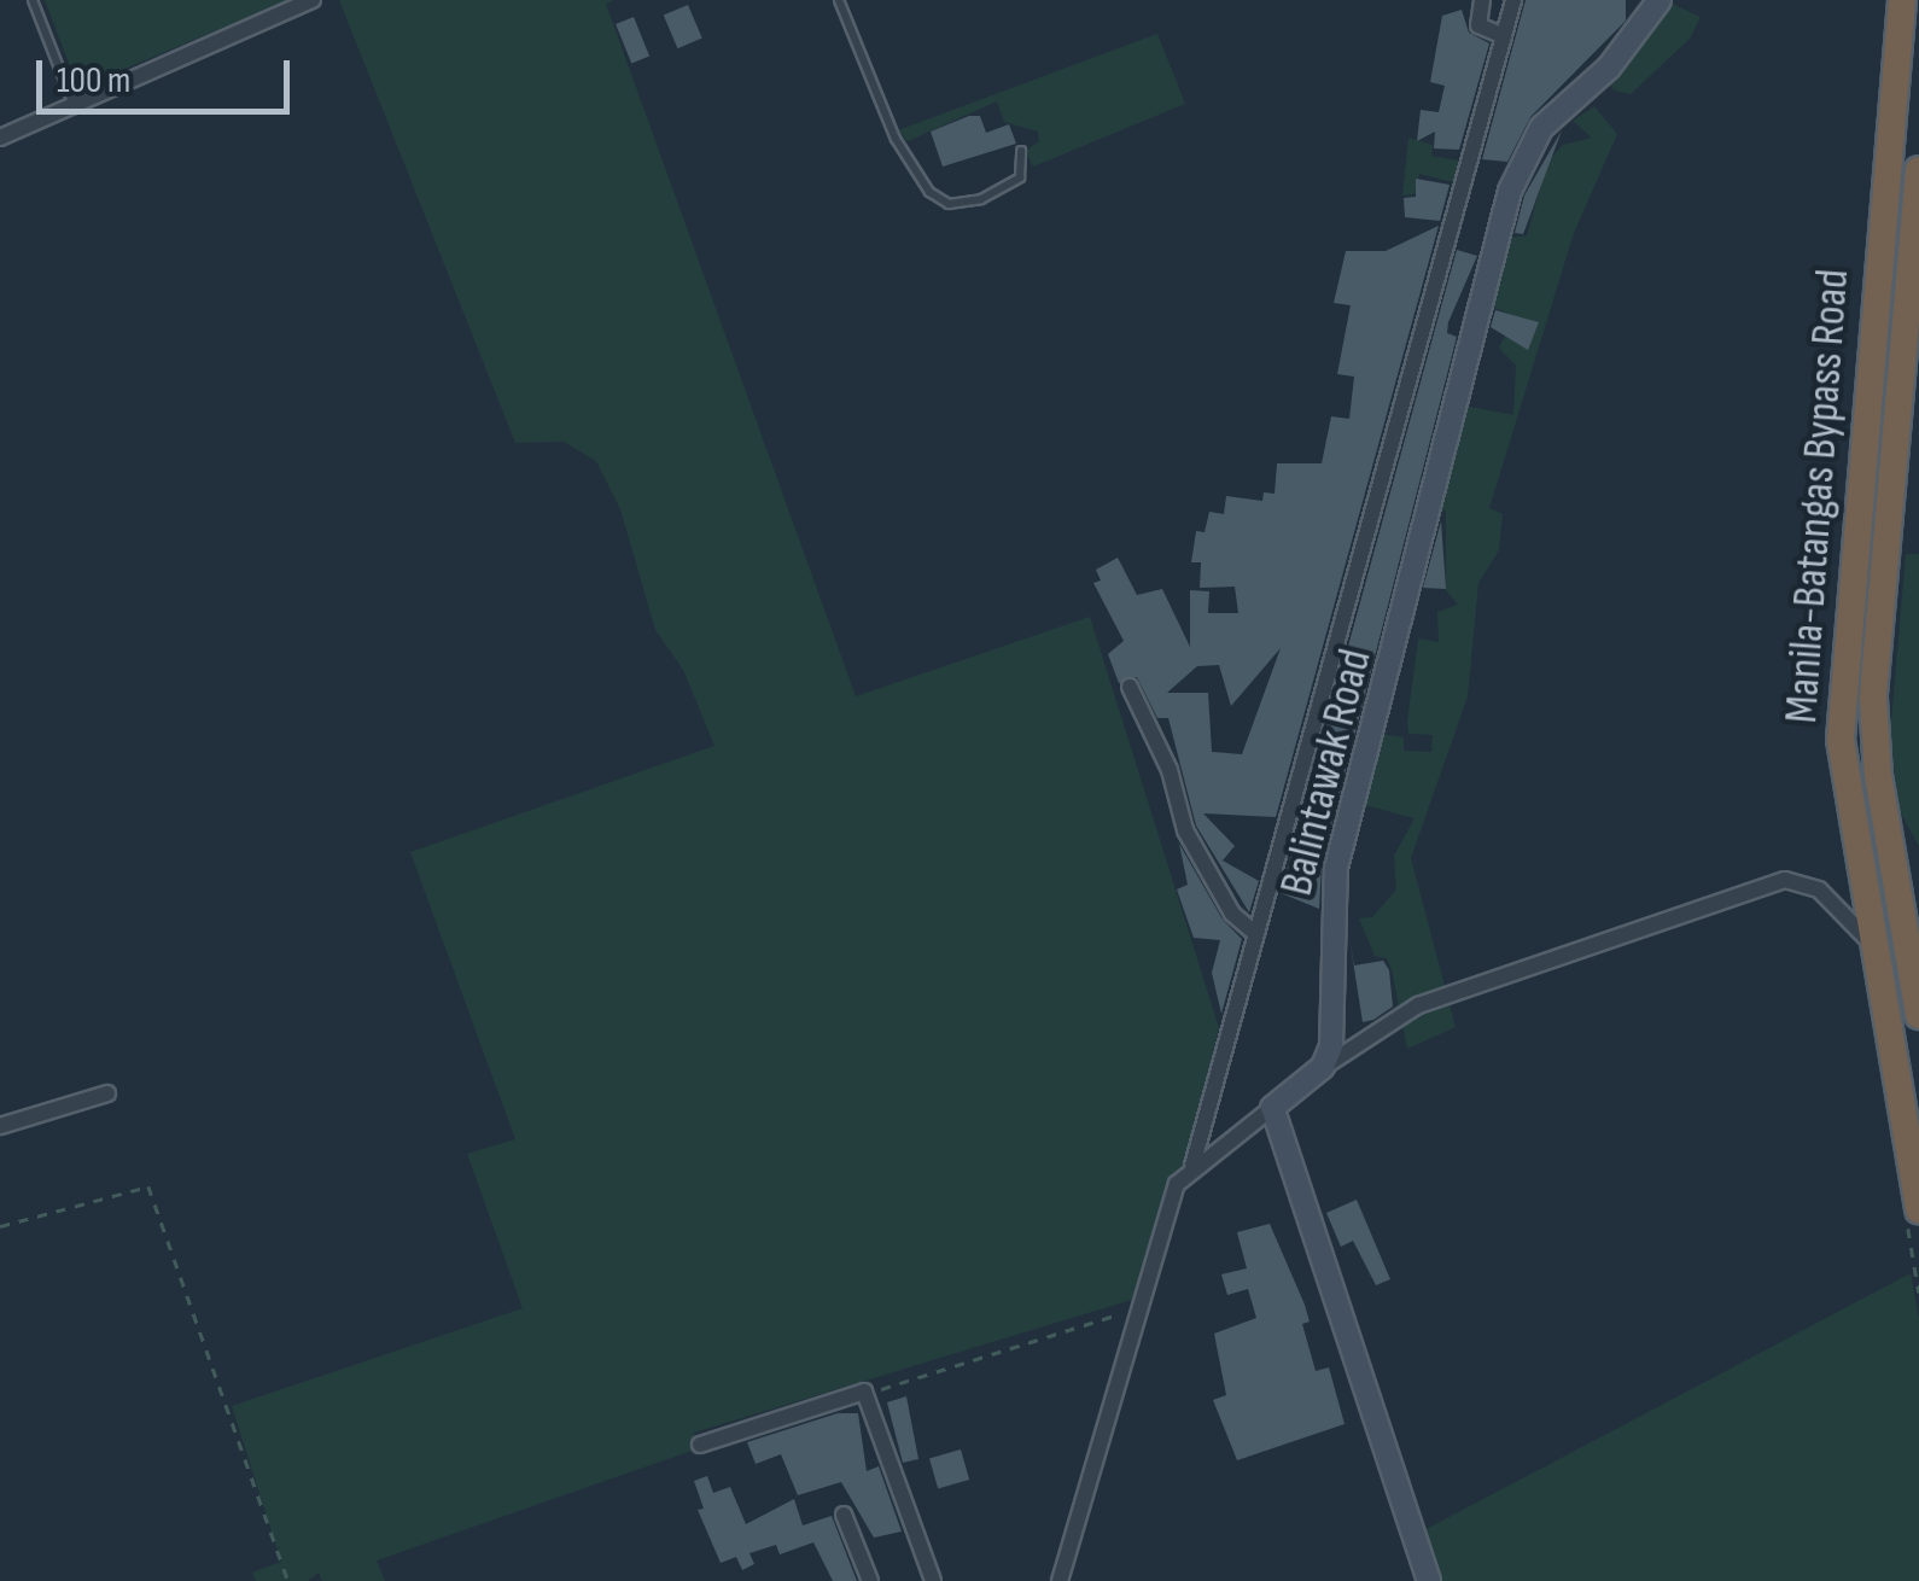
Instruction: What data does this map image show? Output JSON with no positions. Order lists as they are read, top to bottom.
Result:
{
  "streets": {
    "highway": ["Manila-Batangas Bypass Road"],
    "street": ["Balintawak Road"]
  },
  "scale_bar": "100 m"
}
